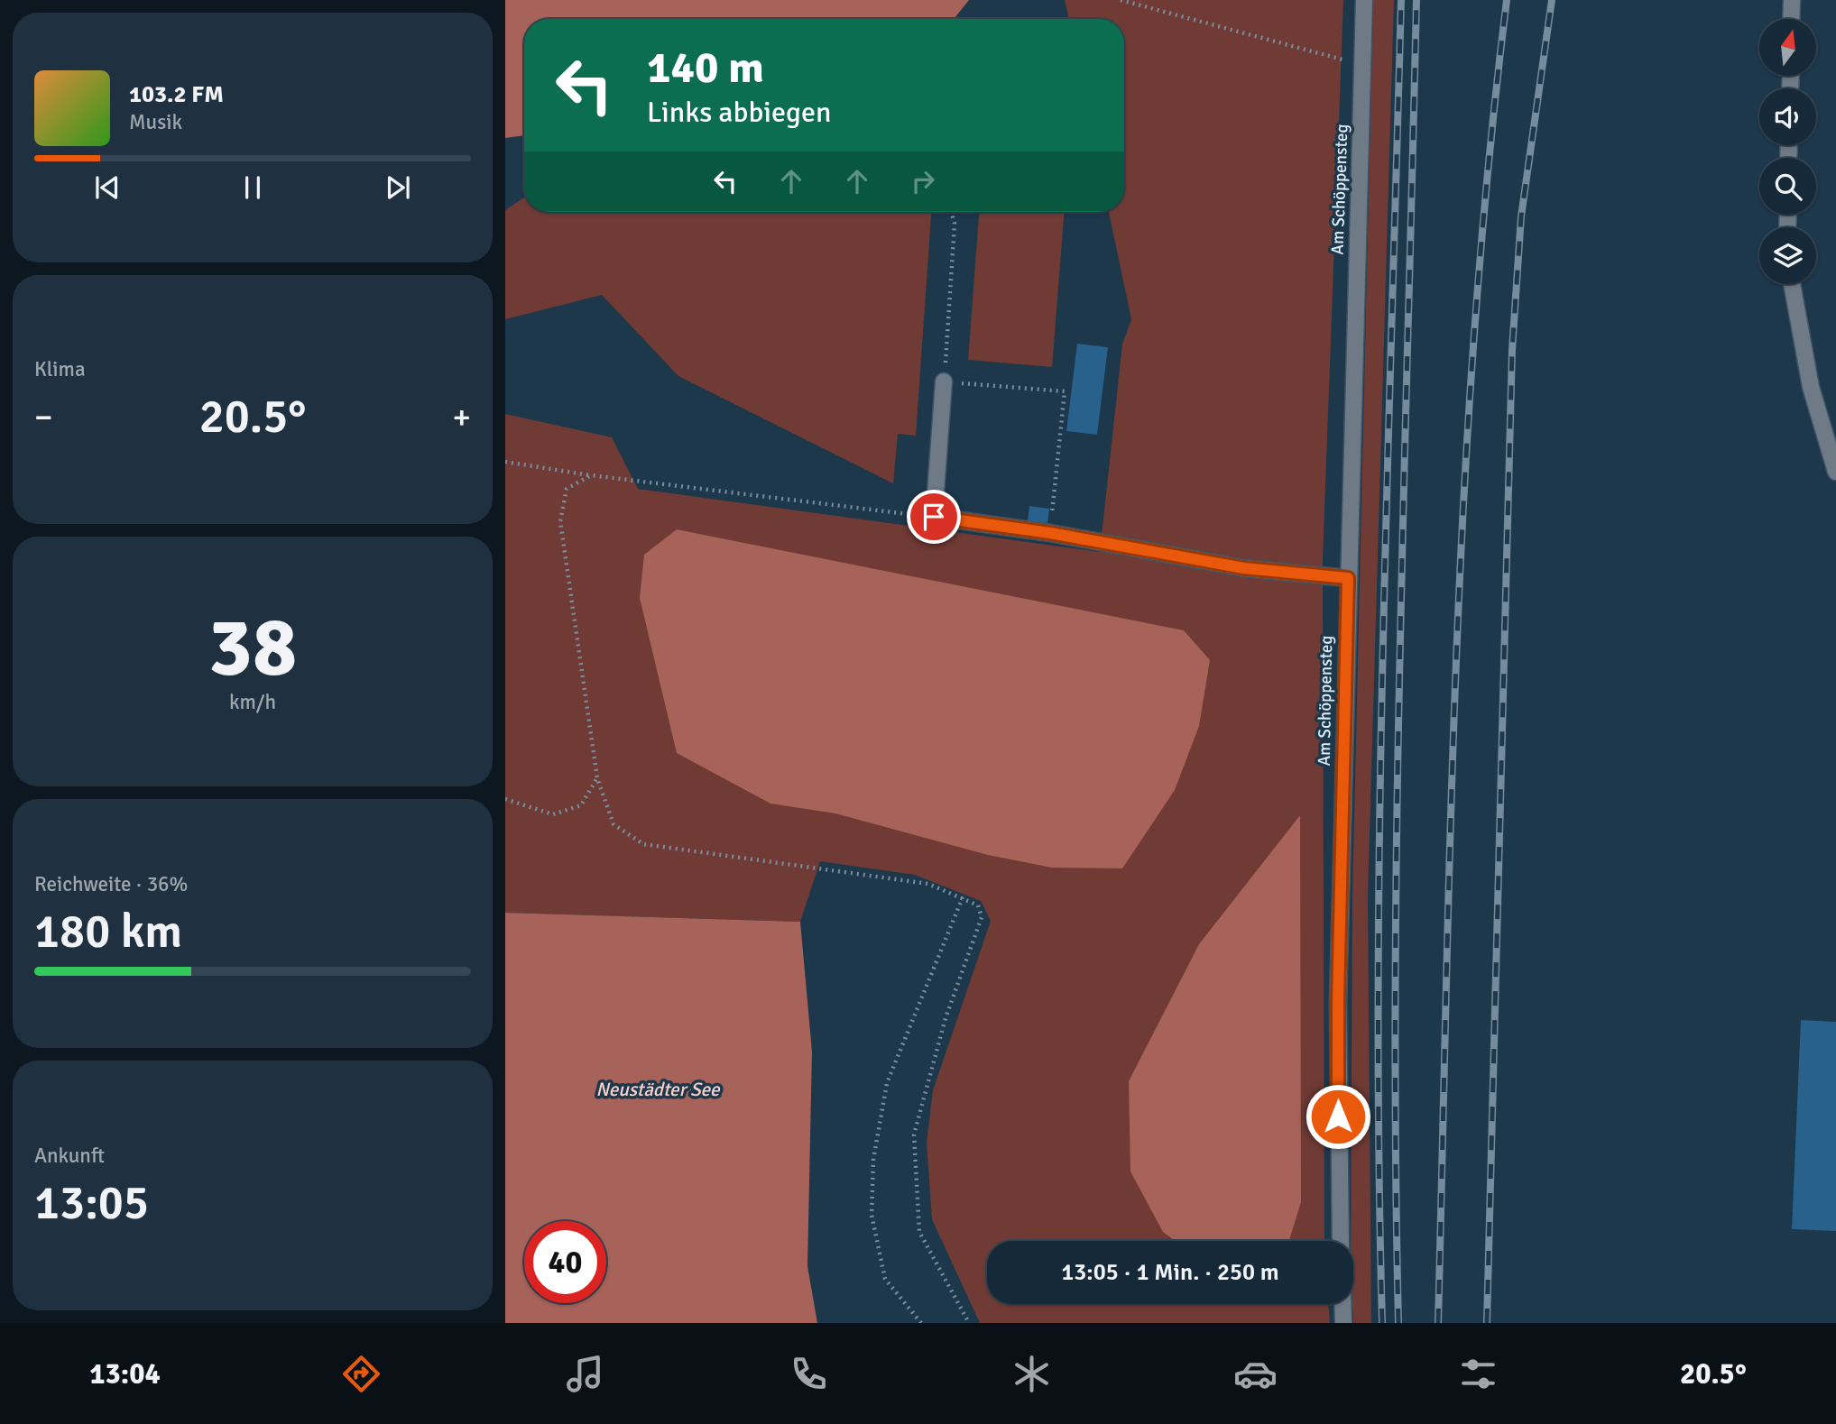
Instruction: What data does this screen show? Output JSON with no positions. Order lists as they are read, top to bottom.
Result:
{
  "streets": {
    "street": ["Am Schöppensteg"]
  },
  "water": ["Neustädter See"],
  "north": "top",
  "page": {
    "turn": ["140 m", "Links abbiegen"],
    "song": ["103.2 FM", "Musik"],
    "tile": [
      "Klima",
      ["38", "km/h"],
      ["Reichweite · 36%", "180 km"],
      ["Ankunft", "13:05"]
    ],
    "heat": ["−", "20.5°", "+"],
    "limit": "40",
    "trip": "13:05 · 1 Min. · 250 m",
    "tabs": ["13:04", "20.5°"]
  }
}
